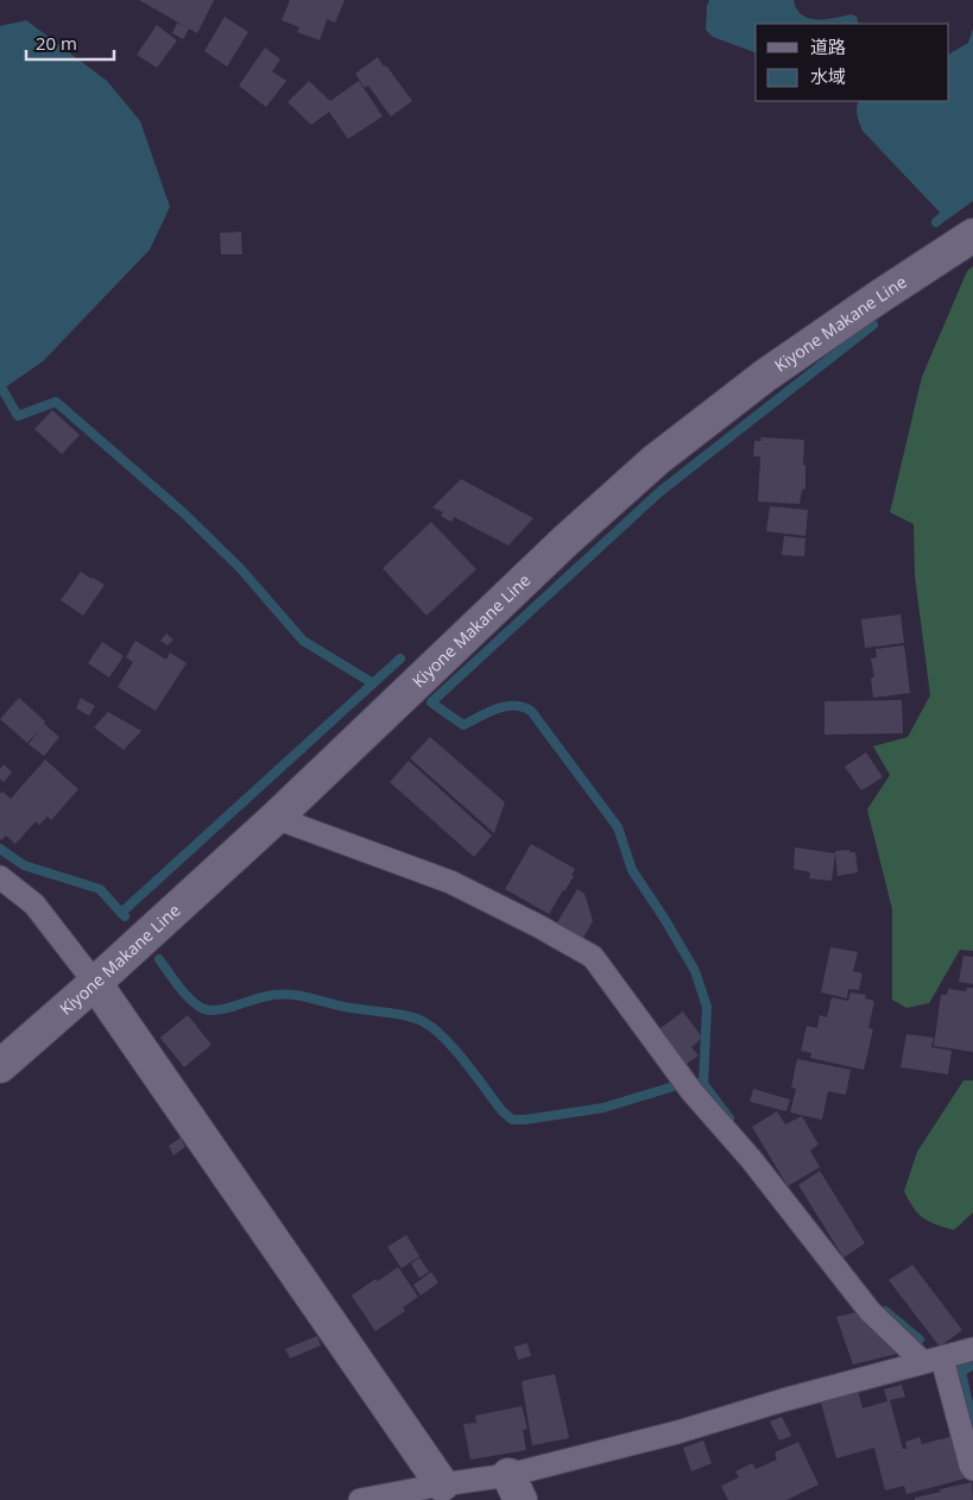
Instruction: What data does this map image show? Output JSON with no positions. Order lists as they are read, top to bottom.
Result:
{
  "streets": {
    "main road": ["Kiyone Makane Line"]
  },
  "legend": ["道路", "水域"],
  "scale_bar": "20 m"
}
